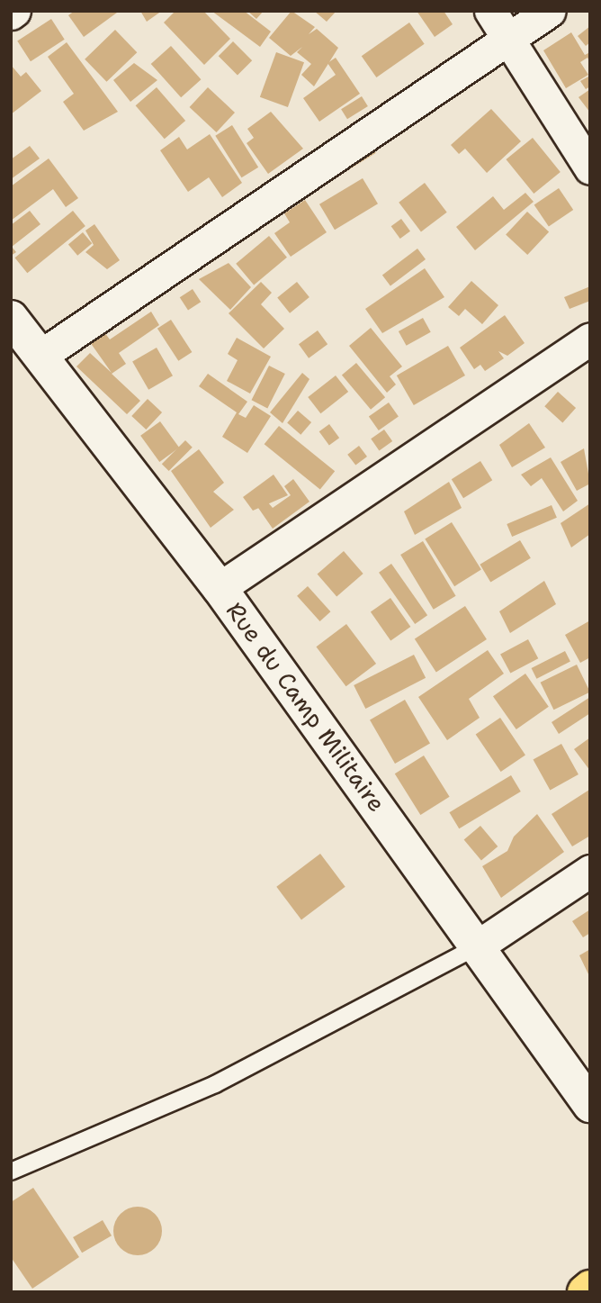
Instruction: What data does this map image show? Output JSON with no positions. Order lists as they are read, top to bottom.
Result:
{
  "streets": {
    "street": ["Rue du Camp Militaire"]
  }
}
